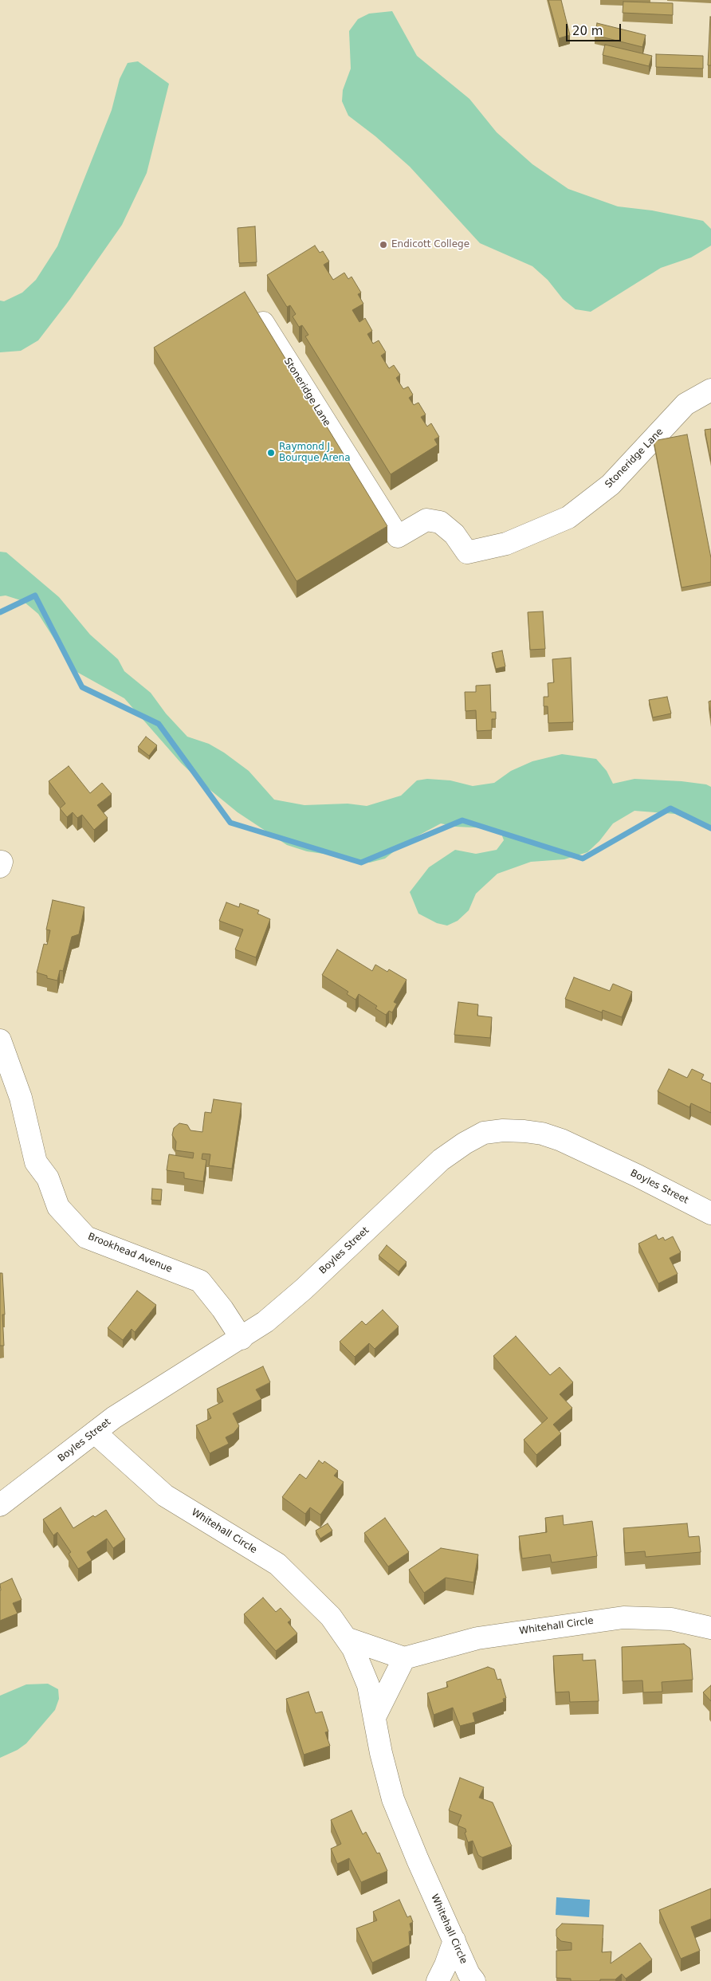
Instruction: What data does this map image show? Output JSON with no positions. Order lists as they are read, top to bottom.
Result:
{
  "streets": {
    "street": [
      "Stoneridge Lane",
      "Boyles Street",
      "Brookhead Avenue",
      "Whitehall Circle"
    ]
  },
  "crossings": [
    ["Boyles Street", "Brookhead Avenue"],
    ["Boyles Street", "Whitehall Circle"]
  ],
  "places": ["Endicott College", "Raymond J. Bourque Arena"],
  "scale_bar": "20 m"
}
